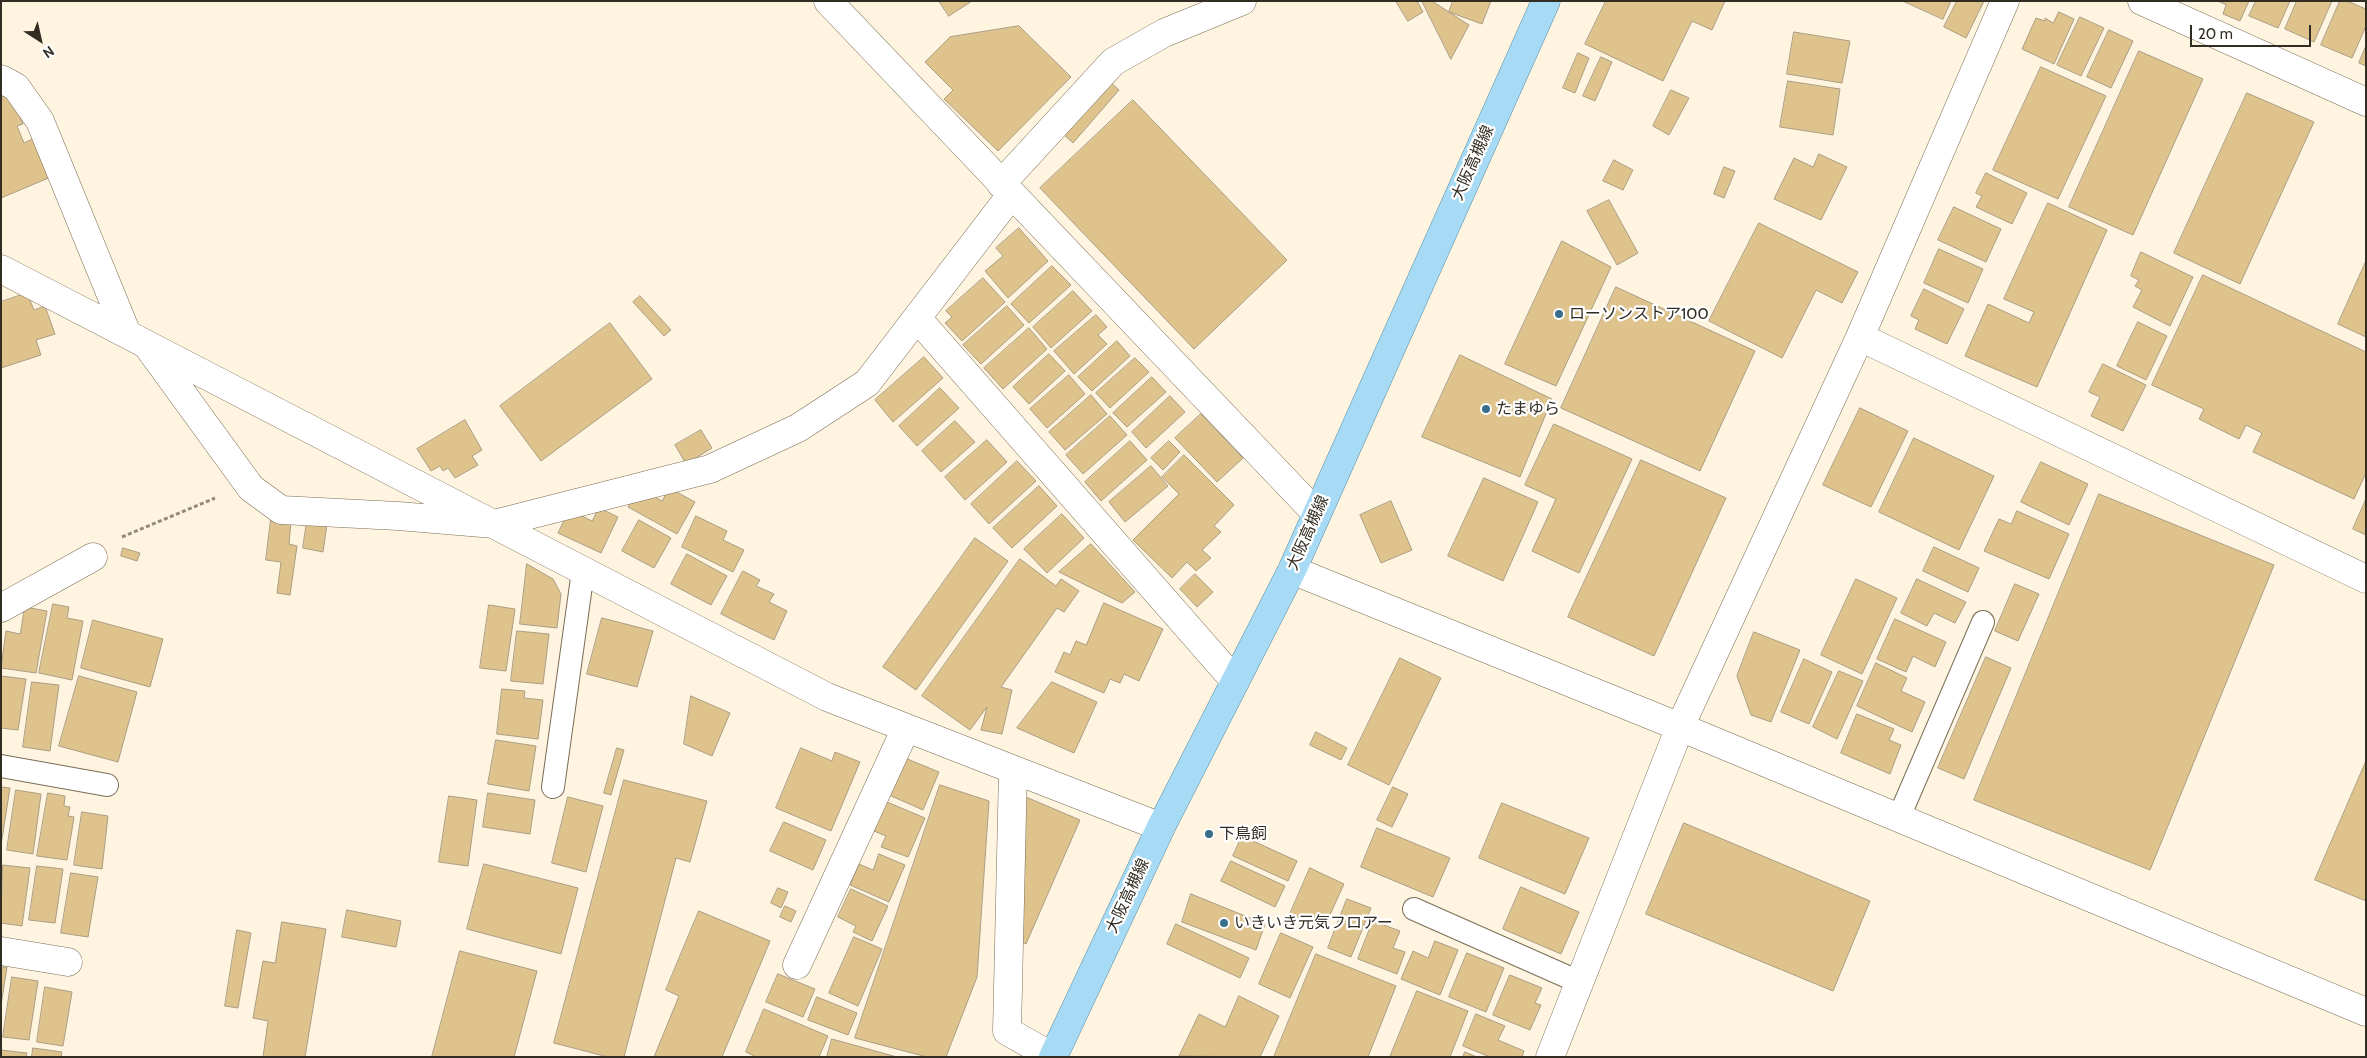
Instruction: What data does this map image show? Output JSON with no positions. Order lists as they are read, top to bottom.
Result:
{
  "streets": {
    "main road": ["大阪高槻線"]
  },
  "places": [
    "ローソンストア100",
    "たまゆら",
    "下鳥飼",
    "いきいき元気フロアー"
  ],
  "scale_bar": "20 m",
  "north": "bottom right"
}
